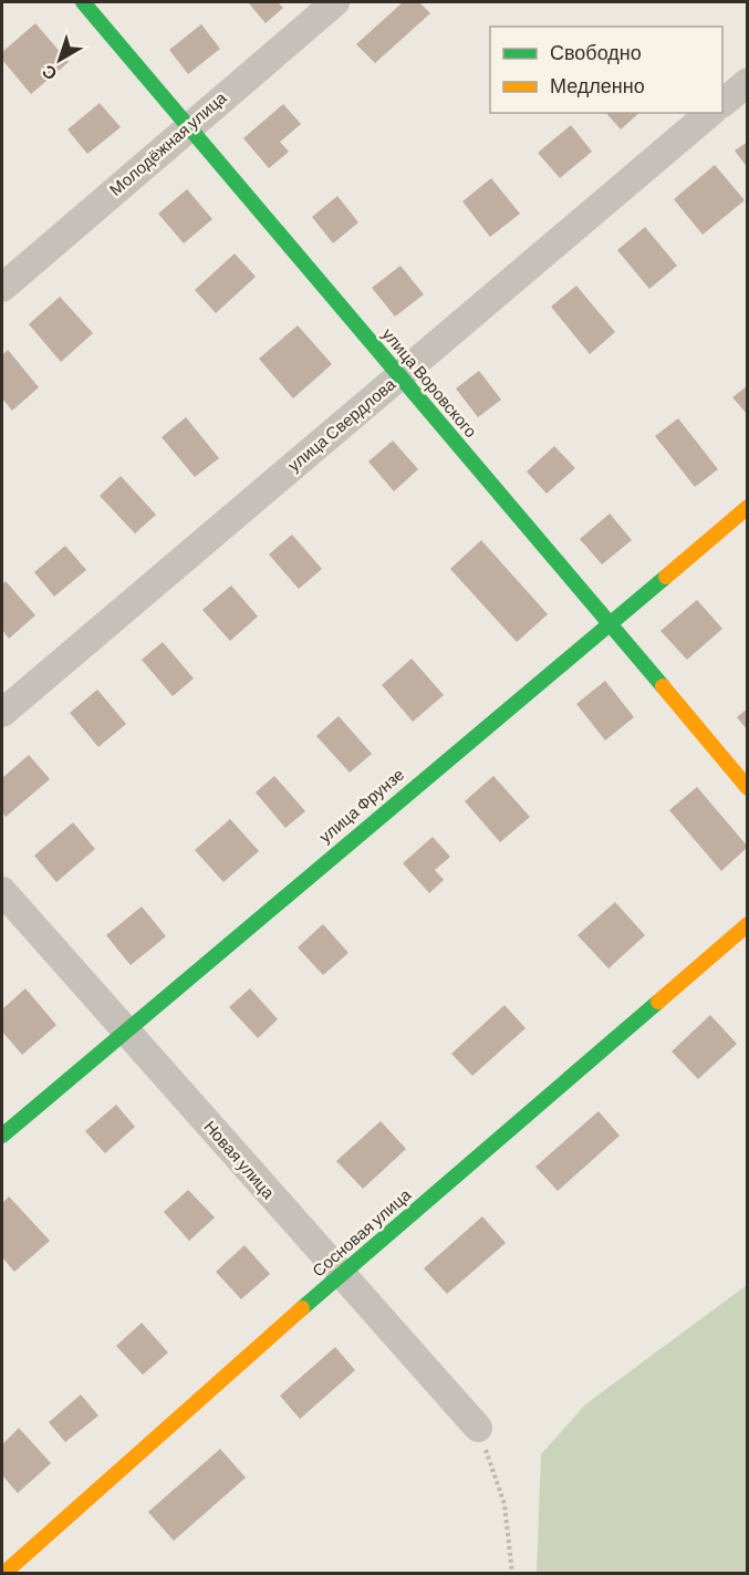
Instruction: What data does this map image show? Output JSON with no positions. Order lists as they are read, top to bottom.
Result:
{
  "streets": {
    "street": [
      "Молодёжная улица",
      "улица Воровского",
      "улица Свердлова",
      "улица Фрунзе",
      "Новая улица",
      "Сосновая улица"
    ]
  },
  "crossings": [
    ["Молодёжная улица", "улица Воровского"],
    ["улица Воровского", "улица Свердлова"],
    ["улица Воровского", "улица Фрунзе"],
    ["улица Фрунзе", "Новая улица"],
    ["Новая улица", "Сосновая улица"]
  ],
  "legend": ["Свободно", "Медленно"],
  "north": "bottom left"
}
